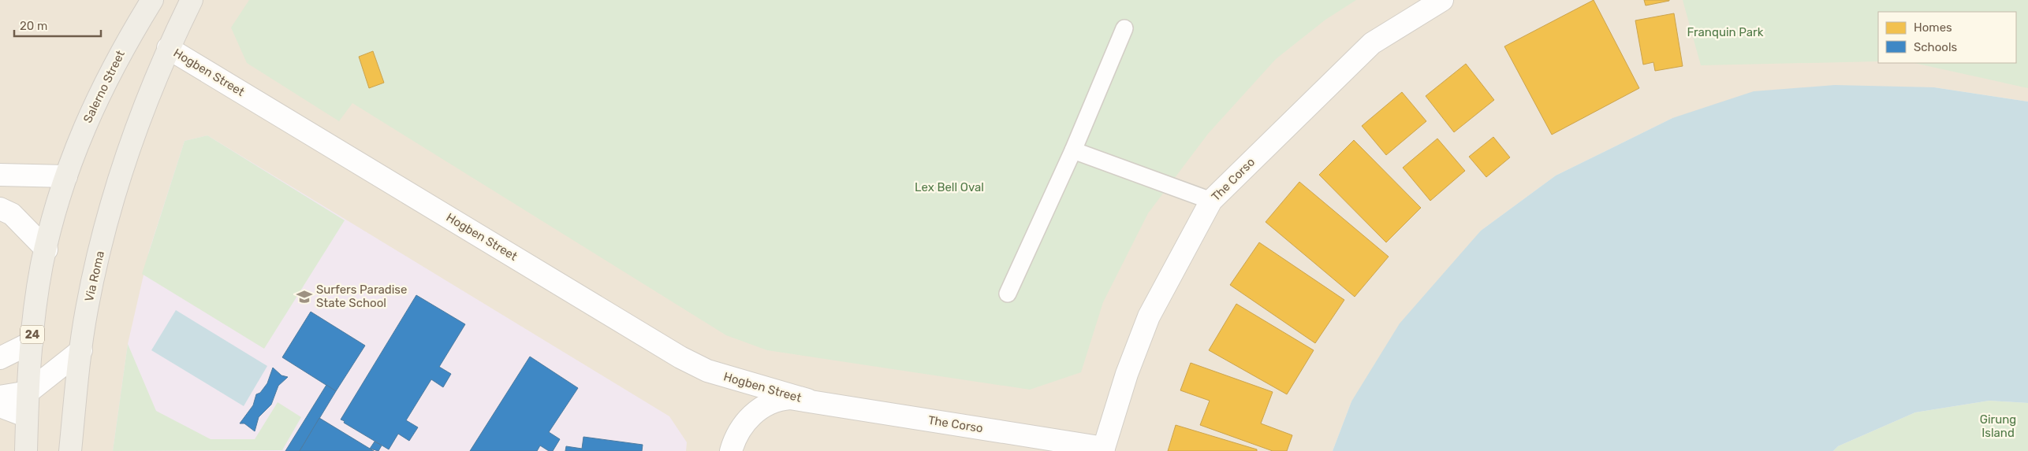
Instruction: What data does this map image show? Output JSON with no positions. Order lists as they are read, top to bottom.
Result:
{
  "streets": {
    "main road": ["Salerno Street", "Via Roma", "24"],
    "street": ["Hogben Street", "The Corso"]
  },
  "crossings": [
    ["Hogben Street", "The Corso"],
    ["Hogben Street", "Via Roma"],
    ["Salerno Street", "24"]
  ],
  "parks": ["Franquin Park", "Lex Bell Oval", "Girung Island"],
  "places": {
    "school or university": ["Surfers Paradise State School"]
  },
  "legend": ["Homes", "Schools"],
  "scale_bar": "20 m"
}
